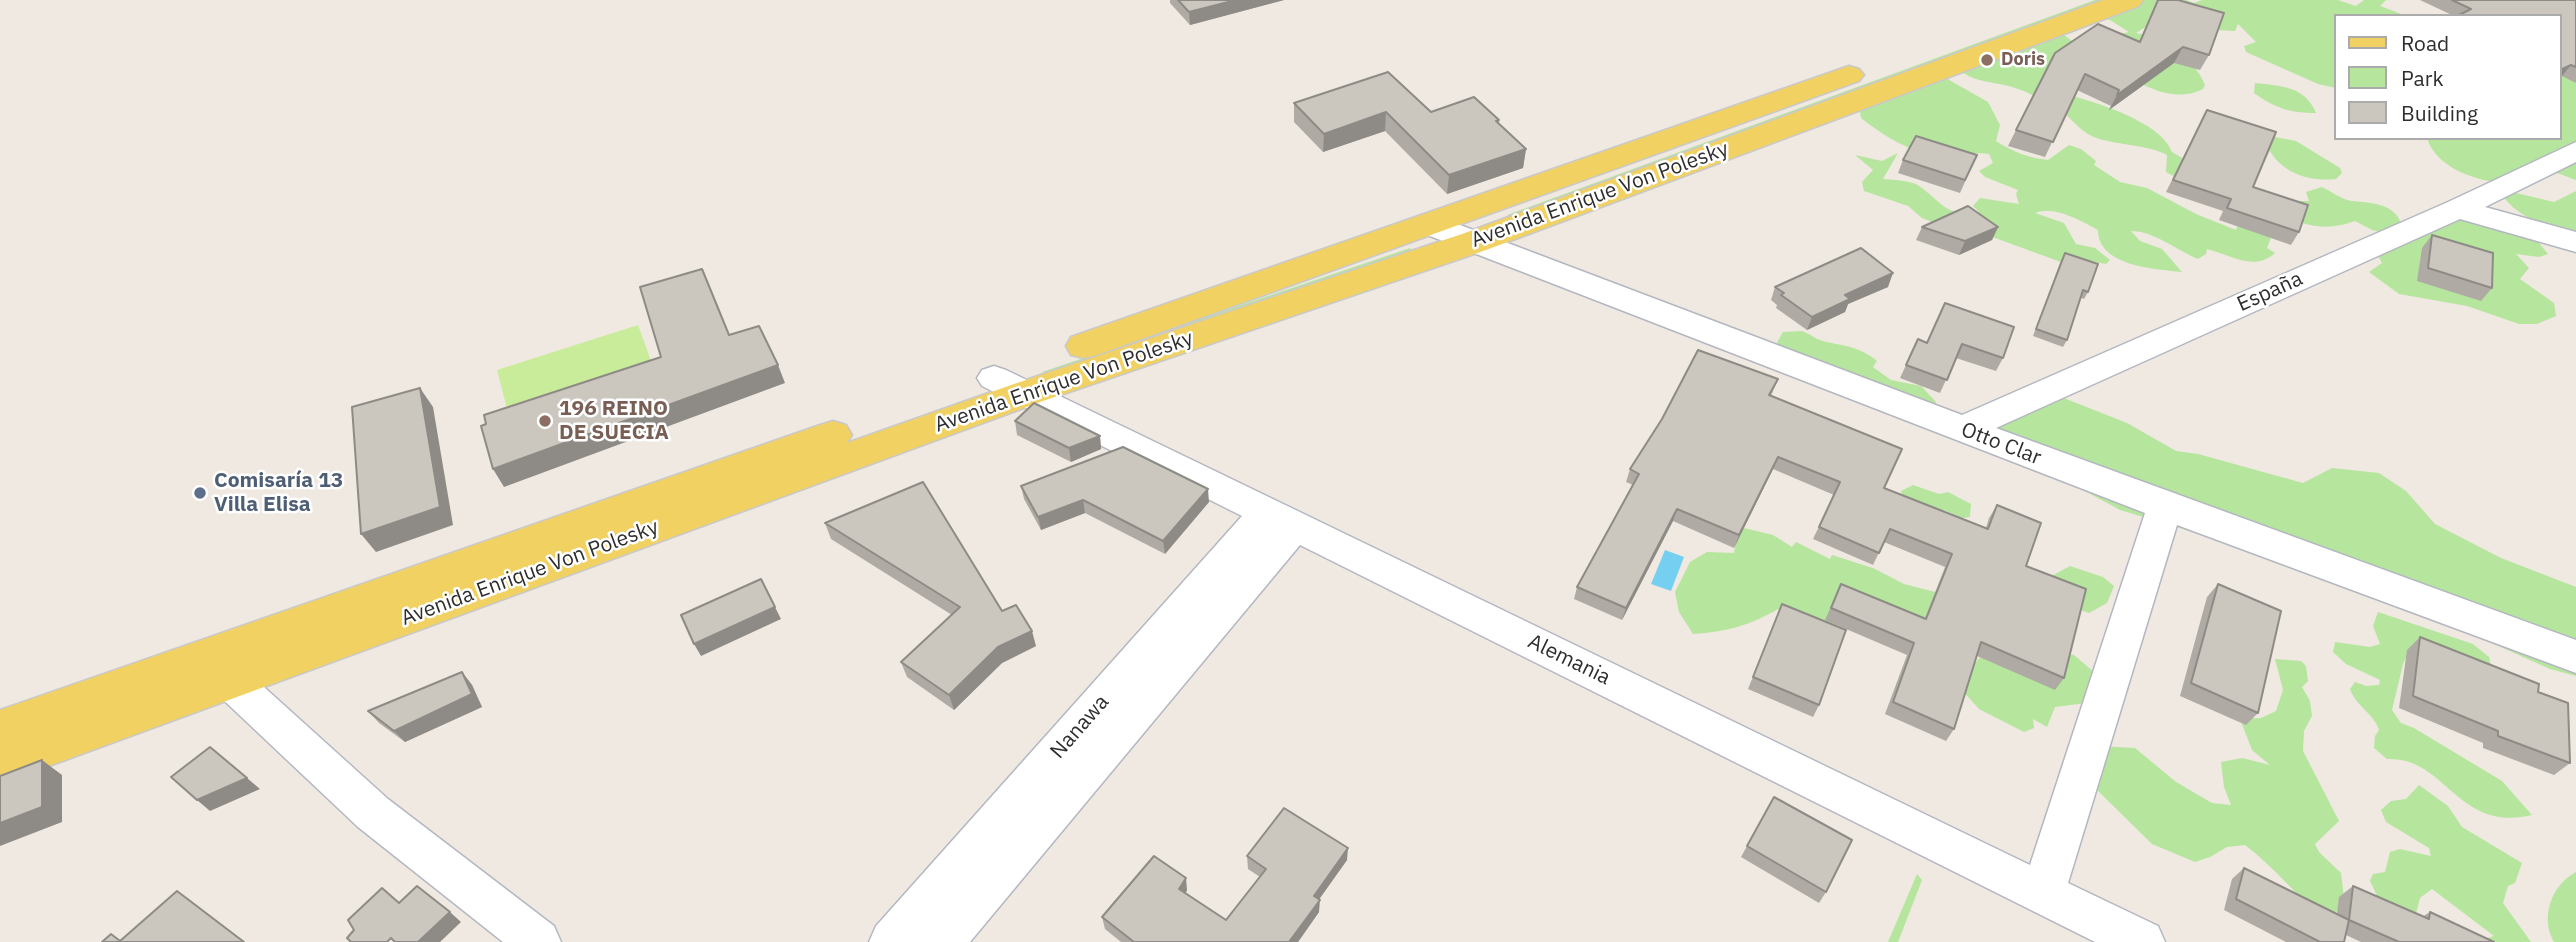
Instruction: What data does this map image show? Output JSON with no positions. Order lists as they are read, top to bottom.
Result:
{
  "streets": {
    "main road": ["Avenida Enrique Von Polesky"],
    "street": [
      "España",
      "Otto Clar",
      "Alemania",
      "Nanawa"
    ]
  },
  "crossings": [
    ["Avenida Enrique Von Polesky", "Otto Clar"],
    ["Avenida Enrique Von Polesky", "Alemania"],
    ["España", "Otto Clar"],
    ["Alemania", "Nanawa"]
  ],
  "places": ["Doris", "196 REINO DE SUECIA", "Comisaría 13 Villa Elisa"],
  "legend": ["Road", "Park", "Building"]
}
